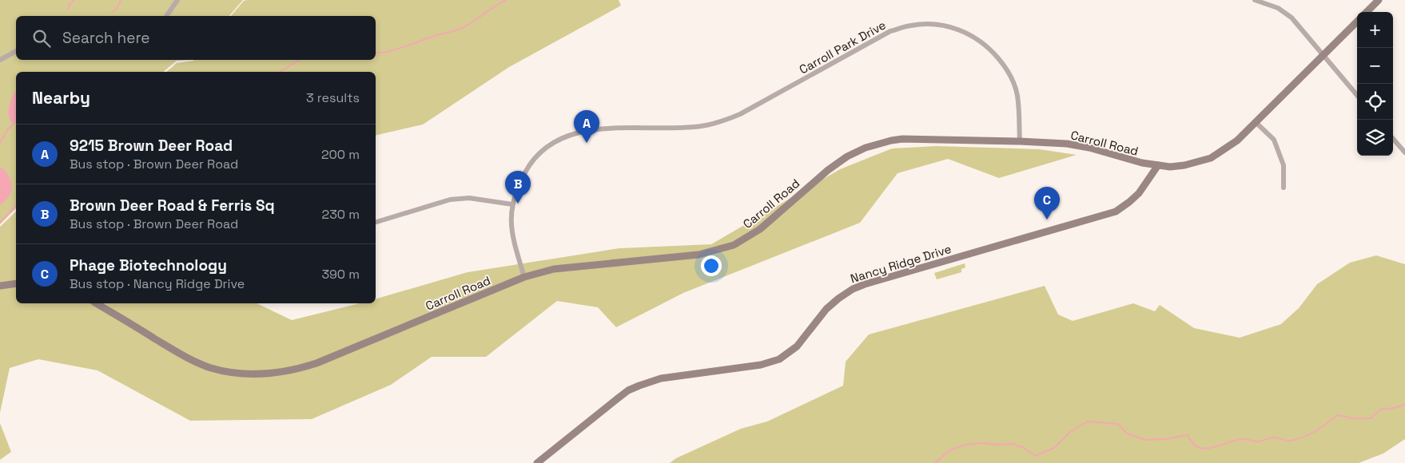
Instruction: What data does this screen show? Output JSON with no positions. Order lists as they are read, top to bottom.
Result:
{
  "streets": {
    "main road": ["Carroll Road", "Nancy Ridge Drive"],
    "street": ["Carroll Park Drive"]
  },
  "crossings": [
    ["Carroll Park Drive", "Carroll Road"],
    ["Carroll Road", "Nancy Ridge Drive"]
  ],
  "page": {
    "map_buttons": ["+", "−"],
    "search": "Search here",
    "heading": ["Nearby", "3 results"],
    "pins": ["A", "B", "C"],
    "list": [
      {
        "mark": "A",
        "name": "9215 Brown Deer Road",
        "note": "Bus stop · Brown Deer Road",
        "value": "200 m"
      },
      {
        "mark": "B",
        "name": "Brown Deer Road & Ferris Sq",
        "note": "Bus stop · Brown Deer Road",
        "value": "230 m"
      },
      {
        "mark": "C",
        "name": "Phage Biotechnology",
        "note": "Bus stop · Nancy Ridge Drive",
        "value": "390 m"
      }
    ]
  }
}
